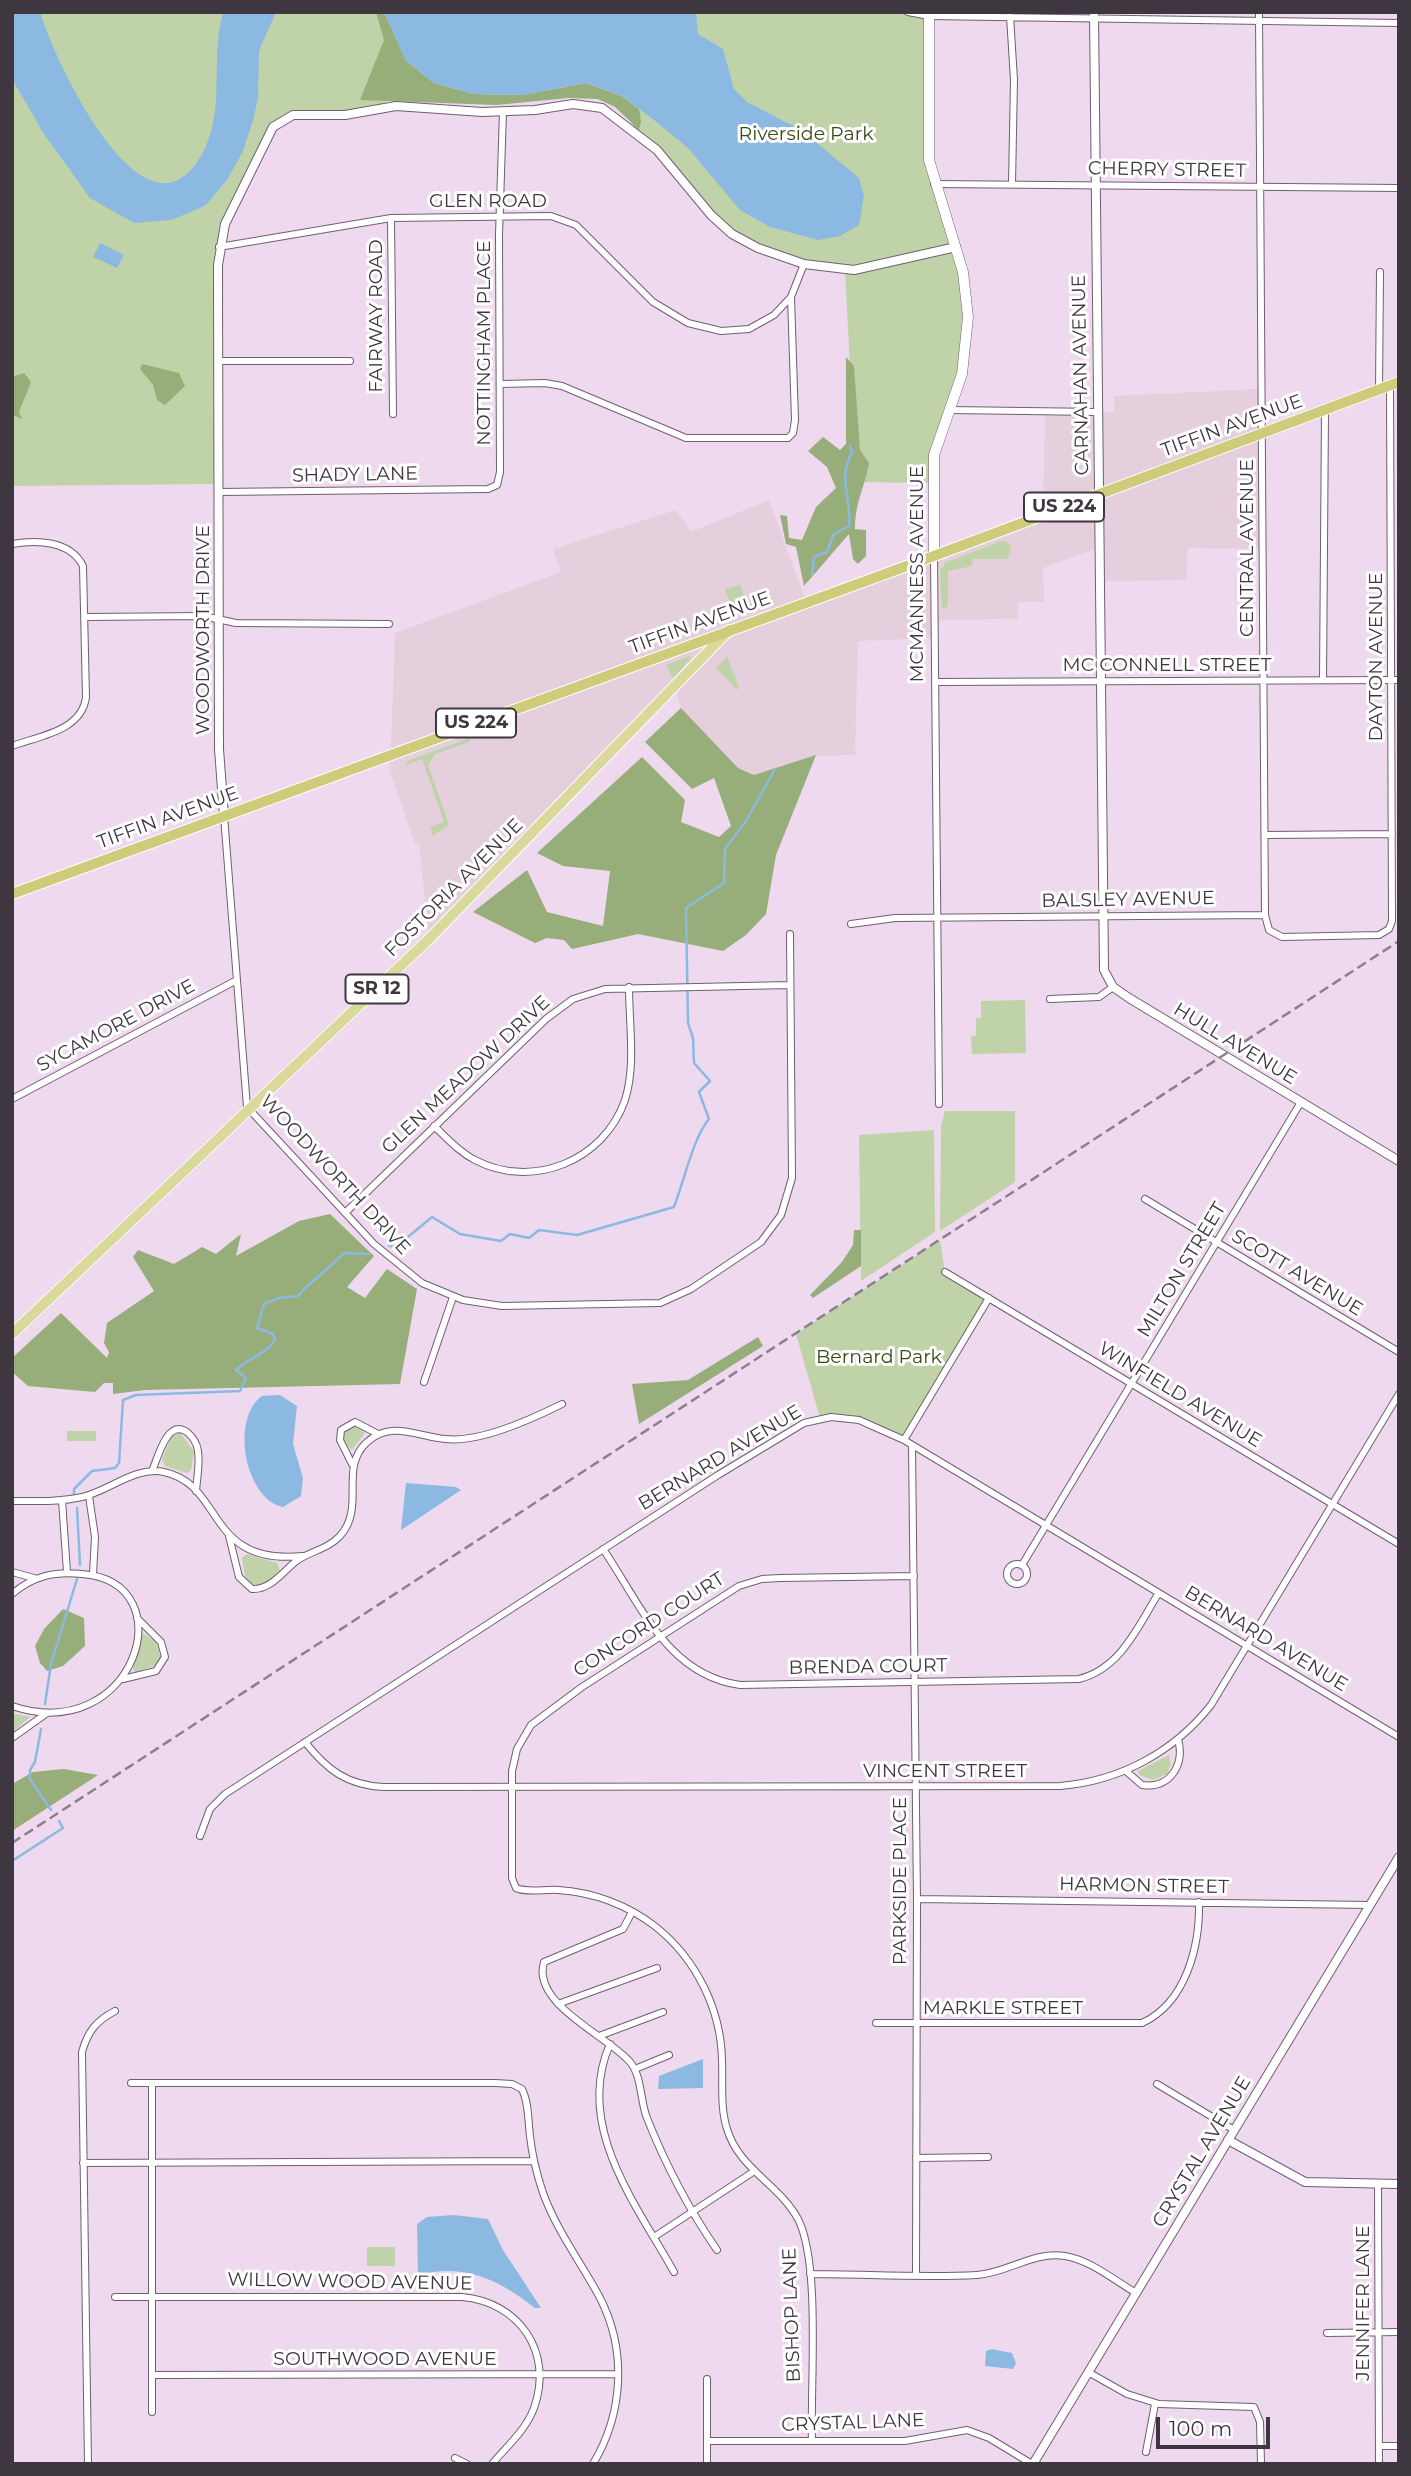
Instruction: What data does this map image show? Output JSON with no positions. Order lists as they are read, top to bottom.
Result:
{
  "streets": {
    "highway": ["TIFFIN AVENUE", "US 224"],
    "main road": ["MCMANNESS AVENUE", "FOSTORIA AVENUE", "SR 12"],
    "street": [
      "CHERRY STREET",
      "GLEN ROAD",
      "FAIRWAY ROAD",
      "NOTTINGHAM PLACE",
      "CARNAHAN AVENUE",
      "SHADY LANE",
      "CENTRAL AVENUE",
      "WOODWORTH DRIVE",
      "DAYTON AVENUE",
      "MC CONNELL STREET",
      "BALSLEY AVENUE",
      "SYCAMORE DRIVE",
      "HULL AVENUE",
      "GLEN MEADOW DRIVE",
      "MILTON STREET",
      "SCOTT AVENUE",
      "WINFIELD AVENUE",
      "BERNARD AVENUE",
      "CONCORD COURT",
      "BRENDA COURT",
      "VINCENT STREET",
      "PARKSIDE PLACE",
      "HARMON STREET",
      "MARKLE STREET",
      "CRYSTAL AVENUE",
      "WILLOW WOOD AVENUE",
      "JENNIFER LANE",
      "BISHOP LANE",
      "SOUTHWOOD AVENUE",
      "CRYSTAL LANE"
    ]
  },
  "crossings": [
    ["CHERRY STREET", "CARNAHAN AVENUE"],
    ["CHERRY STREET", "CENTRAL AVENUE"],
    ["CHERRY STREET", "MCMANNESS AVENUE"],
    ["GLEN ROAD", "FAIRWAY ROAD"],
    ["GLEN ROAD", "NOTTINGHAM PLACE"],
    ["GLEN ROAD", "WOODWORTH DRIVE"],
    ["NOTTINGHAM PLACE", "SHADY LANE"],
    ["NOTTINGHAM PLACE", "WOODWORTH DRIVE"],
    ["CARNAHAN AVENUE", "TIFFIN AVENUE"],
    ["CARNAHAN AVENUE", "MC CONNELL STREET"],
    ["CARNAHAN AVENUE", "BALSLEY AVENUE"],
    ["CARNAHAN AVENUE", "HULL AVENUE"],
    ["TIFFIN AVENUE", "CENTRAL AVENUE"],
    ["TIFFIN AVENUE", "MCMANNESS AVENUE"],
    ["TIFFIN AVENUE", "WOODWORTH DRIVE"],
    ["TIFFIN AVENUE", "DAYTON AVENUE"],
    ["TIFFIN AVENUE", "FOSTORIA AVENUE"],
    ["SHADY LANE", "WOODWORTH DRIVE"],
    ["CENTRAL AVENUE", "DAYTON AVENUE"],
    ["CENTRAL AVENUE", "MC CONNELL STREET"],
    ["CENTRAL AVENUE", "BALSLEY AVENUE"],
    ["MCMANNESS AVENUE", "WOODWORTH DRIVE"],
    ["MCMANNESS AVENUE", "MC CONNELL STREET"],
    ["MCMANNESS AVENUE", "BALSLEY AVENUE"],
    ["WOODWORTH DRIVE", "FOSTORIA AVENUE"],
    ["WOODWORTH DRIVE", "SYCAMORE DRIVE"],
    ["WOODWORTH DRIVE", "GLEN MEADOW DRIVE"],
    ["DAYTON AVENUE", "MC CONNELL STREET"],
    ["DAYTON AVENUE", "BALSLEY AVENUE"],
    ["HULL AVENUE", "MILTON STREET"],
    ["MILTON STREET", "SCOTT AVENUE"],
    ["MILTON STREET", "WINFIELD AVENUE"],
    ["MILTON STREET", "BERNARD AVENUE"],
    ["WINFIELD AVENUE", "VINCENT STREET"],
    ["BERNARD AVENUE", "BRENDA COURT"],
    ["BERNARD AVENUE", "VINCENT STREET"],
    ["BERNARD AVENUE", "PARKSIDE PLACE"],
    ["CONCORD COURT", "BRENDA COURT"],
    ["CONCORD COURT", "VINCENT STREET"],
    ["CONCORD COURT", "PARKSIDE PLACE"],
    ["BRENDA COURT", "PARKSIDE PLACE"],
    ["VINCENT STREET", "PARKSIDE PLACE"],
    ["PARKSIDE PLACE", "HARMON STREET"],
    ["PARKSIDE PLACE", "MARKLE STREET"],
    ["HARMON STREET", "MARKLE STREET"],
    ["HARMON STREET", "CRYSTAL AVENUE"],
    ["CRYSTAL AVENUE", "CRYSTAL LANE"],
    ["WILLOW WOOD AVENUE", "SOUTHWOOD AVENUE"],
    ["BISHOP LANE", "CRYSTAL LANE"]
  ],
  "parks": ["Riverside Park", "Bernard Park"],
  "scale_bar": "100 m"
}
